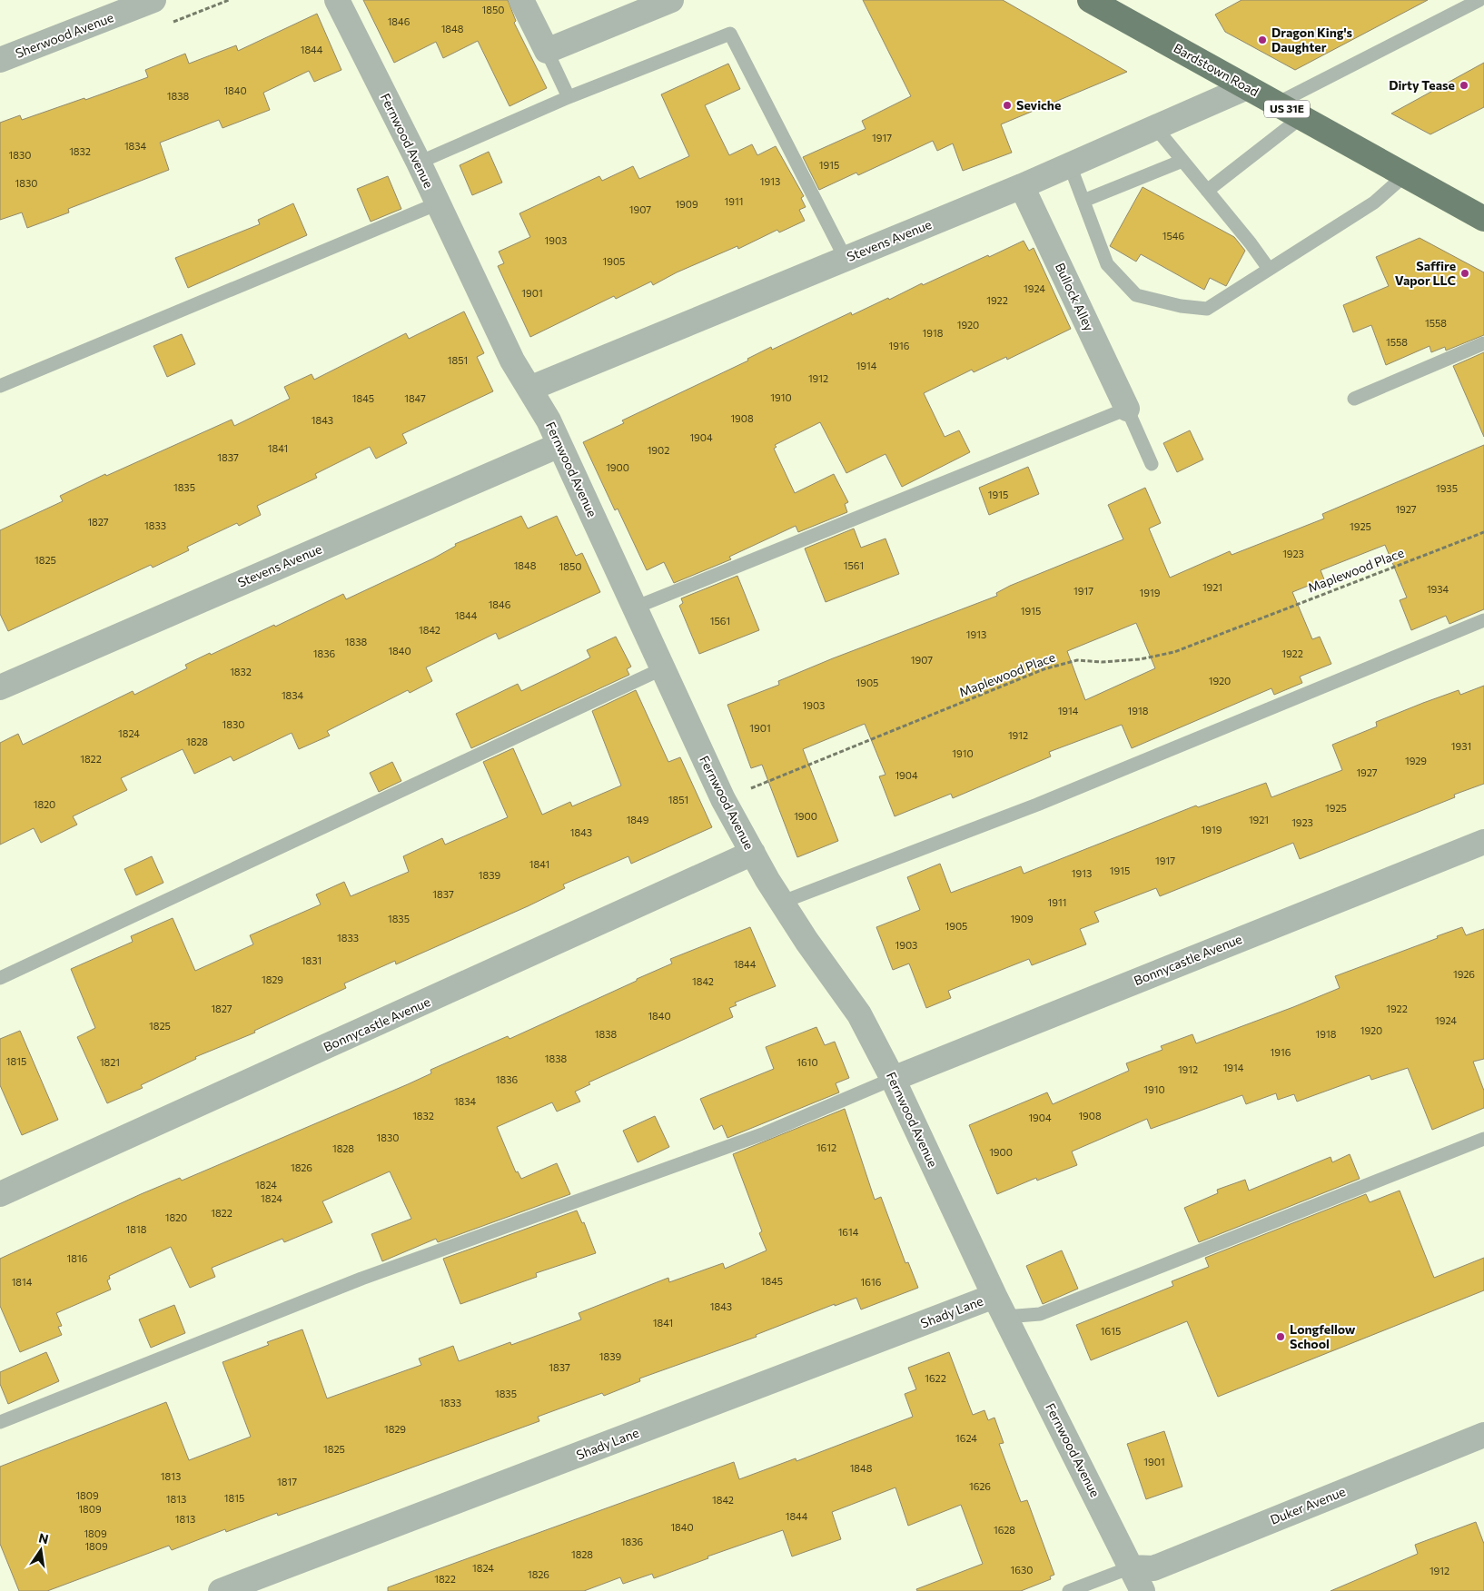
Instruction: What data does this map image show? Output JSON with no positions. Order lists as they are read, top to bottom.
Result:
{
  "streets": {
    "main road": ["Bardstown Road", "US 31E"],
    "street": [
      "Sherwood Avenue",
      "Fernwood Avenue",
      "Stevens Avenue",
      "Bullock Alley",
      "Bonnycastle Avenue",
      "Shady Lane",
      "Duker Avenue"
    ],
    "path": ["Maplewood Place"]
  },
  "crossings": [
    ["Bardstown Road", "Stevens Avenue"],
    ["Fernwood Avenue", "Stevens Avenue"],
    ["Fernwood Avenue", "Maplewood Place"],
    ["Fernwood Avenue", "Bonnycastle Avenue"],
    ["Fernwood Avenue", "Shady Lane"],
    ["Fernwood Avenue", "Duker Avenue"],
    ["Stevens Avenue", "Bullock Alley"]
  ],
  "places": [
    "Dragon King's Daughter",
    "Dirty Tease",
    "Seviche",
    "Saffire Vapor LLC",
    "Longfellow School"
  ],
  "house_numbers": [
    "1850",
    "1846",
    "1848",
    "1844",
    "1840",
    "1838",
    "1917",
    "1834",
    "1832",
    "1830",
    "1915",
    "1913",
    "1830",
    "1911",
    "1909",
    "1907",
    "1546",
    "1903",
    "1905",
    "1924",
    "1901",
    "1922",
    "1558",
    "1920",
    "1918",
    "1558",
    "1916",
    "1851",
    "1914",
    "1912",
    "1910",
    "1845",
    "1847",
    "1908",
    "1843",
    "1904",
    "1841",
    "1902",
    "1837",
    "1900",
    "1835",
    "1935",
    "1915",
    "1927",
    "1827",
    "1833",
    "1925",
    "1923",
    "1825",
    "1848",
    "1561",
    "1850",
    "1921",
    "1934",
    "1917",
    "1919",
    "1846",
    "1915",
    "1844",
    "1561",
    "1842",
    "1913",
    "1838",
    "1840",
    "1836",
    "1922",
    "1907",
    "1832",
    "1920",
    "1905",
    "1834",
    "1903",
    "1914",
    "1918",
    "1830",
    "1901",
    "1824",
    "1912",
    "1828",
    "1931",
    "1910",
    "1822",
    "1929",
    "1927",
    "1904",
    "1851",
    "1820",
    "1925",
    "1900",
    "1849",
    "1921",
    "1923",
    "1919",
    "1843",
    "1917",
    "1841",
    "1915",
    "1913",
    "1839",
    "1837",
    "1911",
    "1835",
    "1909",
    "1905",
    "1833",
    "1903",
    "1831",
    "1844",
    "1926",
    "1829",
    "1842",
    "1827",
    "1922",
    "1840",
    "1924",
    "1825",
    "1920",
    "1838",
    "1918",
    "1916",
    "1838",
    "1815",
    "1821",
    "1610",
    "1914",
    "1912",
    "1836",
    "1910",
    "1834",
    "1832",
    "1908",
    "1904",
    "1830",
    "1612",
    "1828",
    "1900",
    "1826",
    "1824",
    "1824",
    "1822",
    "1820",
    "1818",
    "1614",
    "1816",
    "1845",
    "1814",
    "1616",
    "1843",
    "1841",
    "1615",
    "1839",
    "1837",
    "1622",
    "1835",
    "1833",
    "1829",
    "1624",
    "1825",
    "1901",
    "1848",
    "1813",
    "1817",
    "1626",
    "1809",
    "1815",
    "1813",
    "1842",
    "1809",
    "1844",
    "1813",
    "1840",
    "1628",
    "1809",
    "1836",
    "1809",
    "1828",
    "1824",
    "1630",
    "1912",
    "1826",
    "1822"
  ],
  "north": "top"
}
